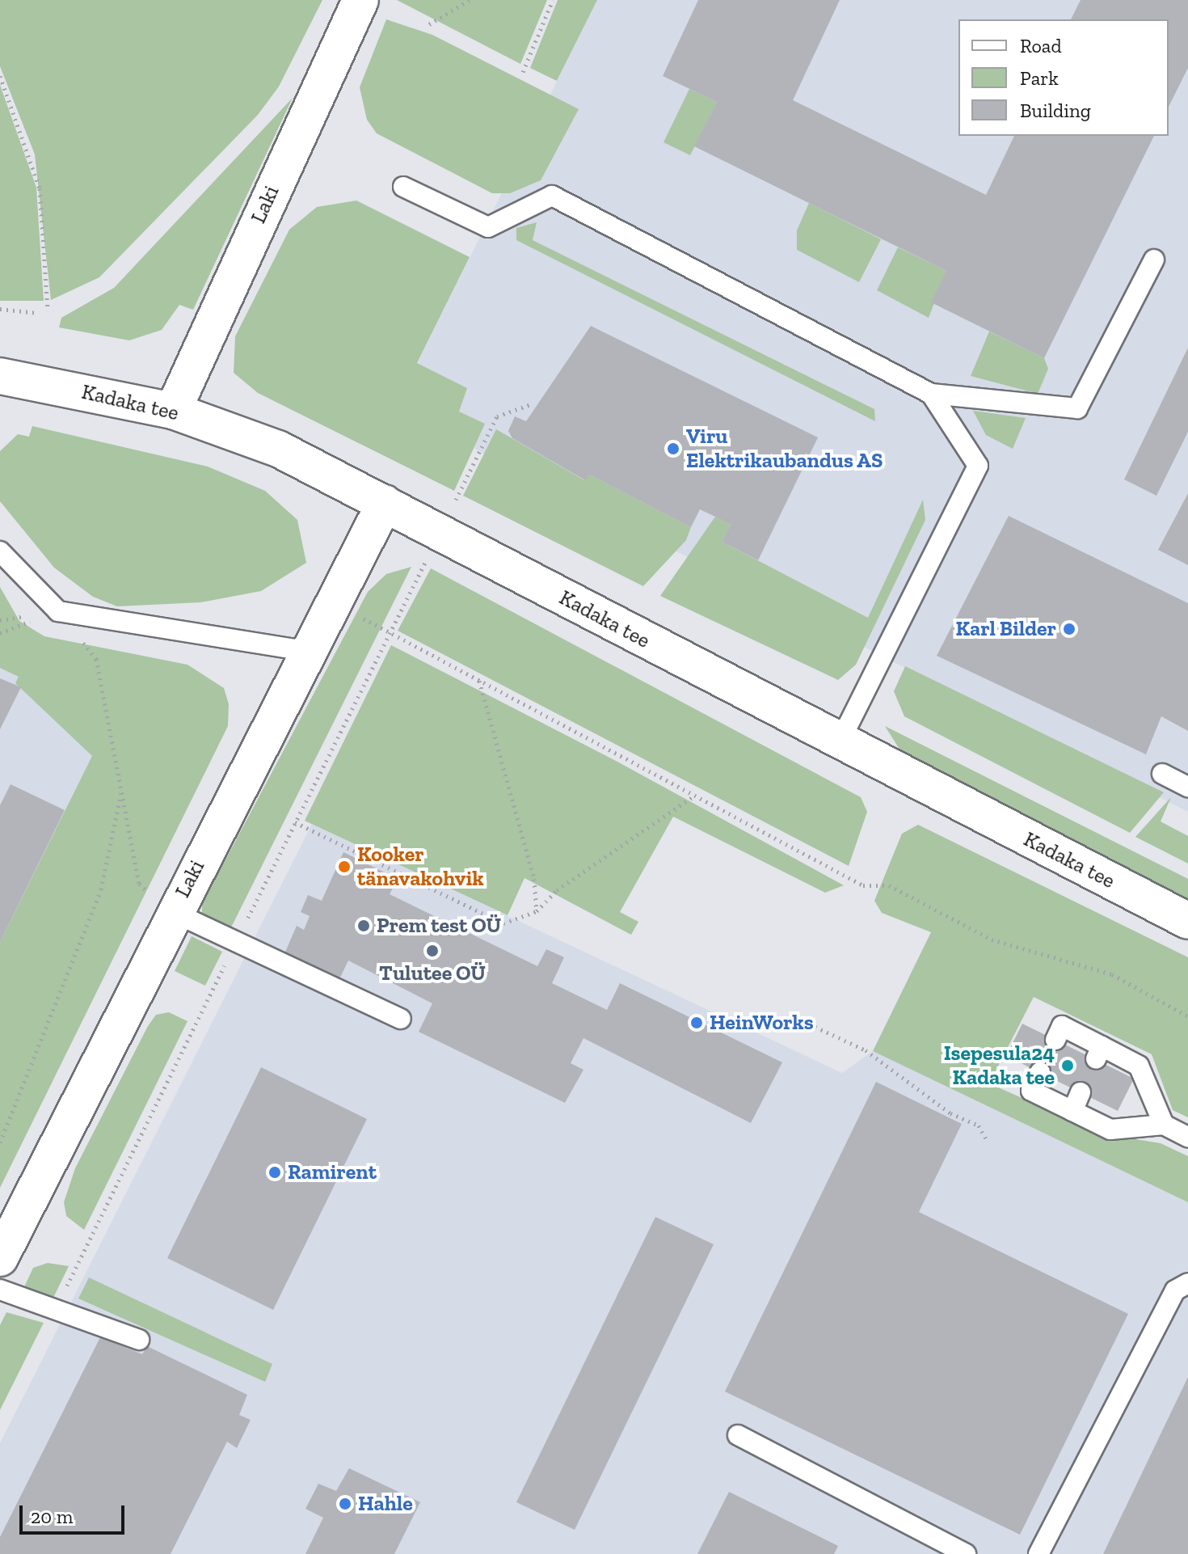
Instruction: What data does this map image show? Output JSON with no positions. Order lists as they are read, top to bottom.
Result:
{
  "streets": {
    "main road": ["Laki", "Kadaka tee"]
  },
  "crossings": [
    ["Laki", "Kadaka tee"]
  ],
  "places": [
    "Viru Elektrikaubandus AS",
    "Karl Bilder",
    "Kooker tänavakohvik",
    "Prem test OÜ",
    "Tulutee OÜ",
    "HeinWorks",
    "Isepesula24 Kadaka tee",
    "Ramirent",
    "Hahle"
  ],
  "legend": ["Road", "Park", "Building"],
  "scale_bar": "20 m"
}
